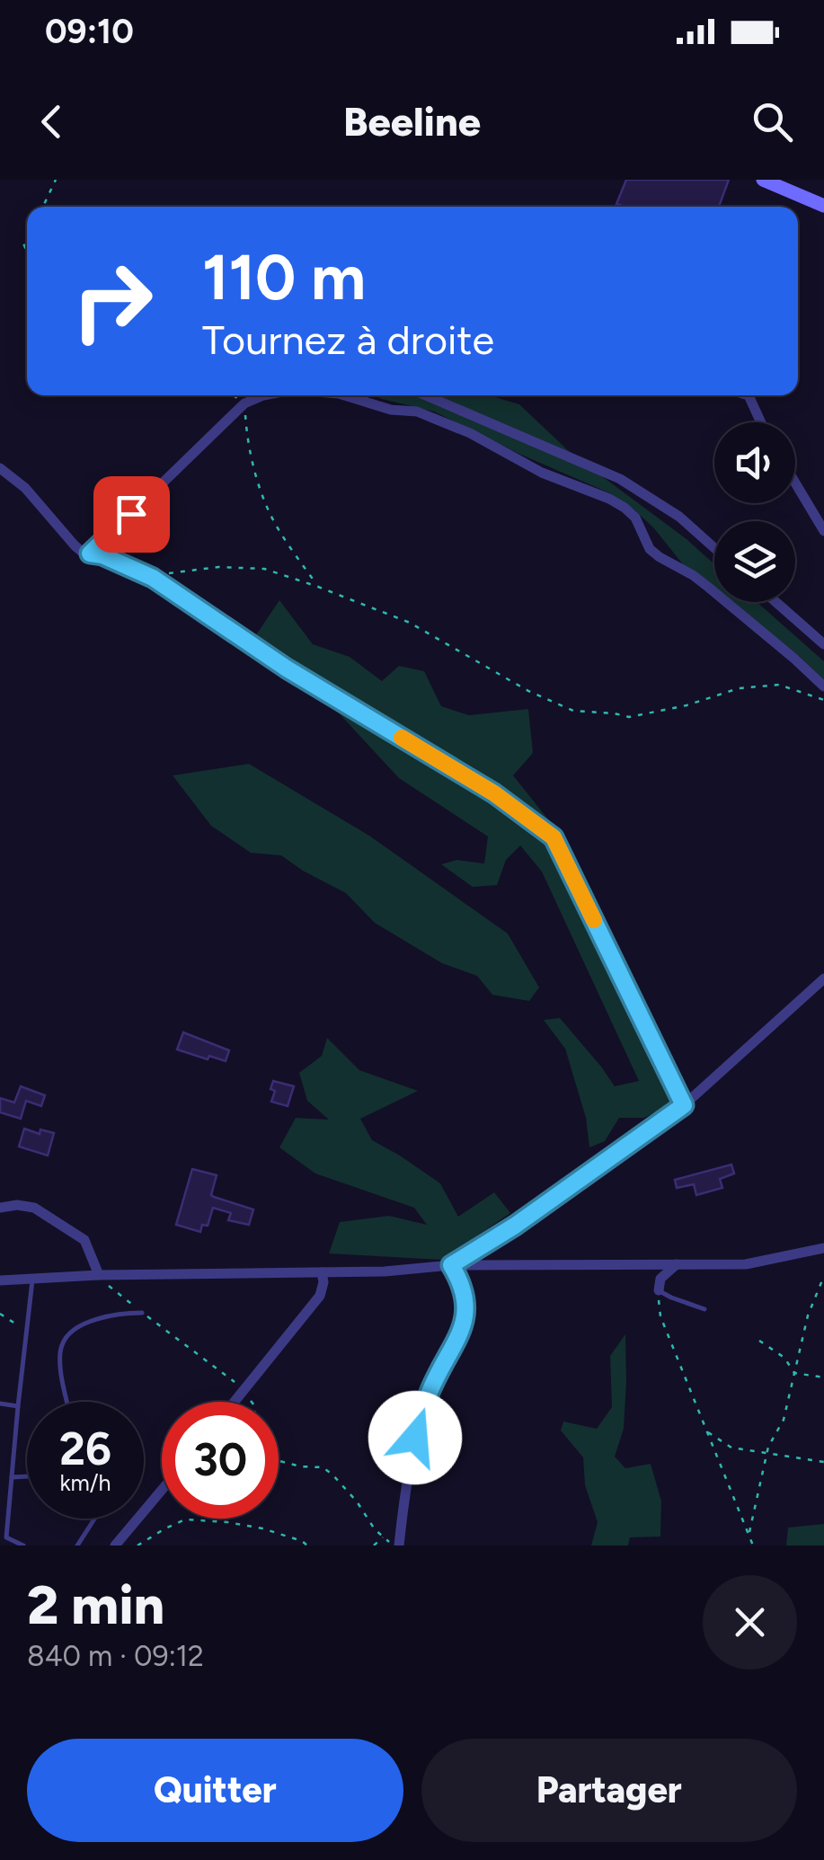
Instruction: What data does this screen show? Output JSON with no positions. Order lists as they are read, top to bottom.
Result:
{
  "page": {
    "status": "09:10",
    "header": "Beeline",
    "turn": ["110 m", "Tournez à droite"],
    "speed": "26 km/h",
    "limit": "30",
    "heading": ["2 min", "840 m · 09:12"],
    "buttons": ["Quitter", "Partager"]
  }
}
